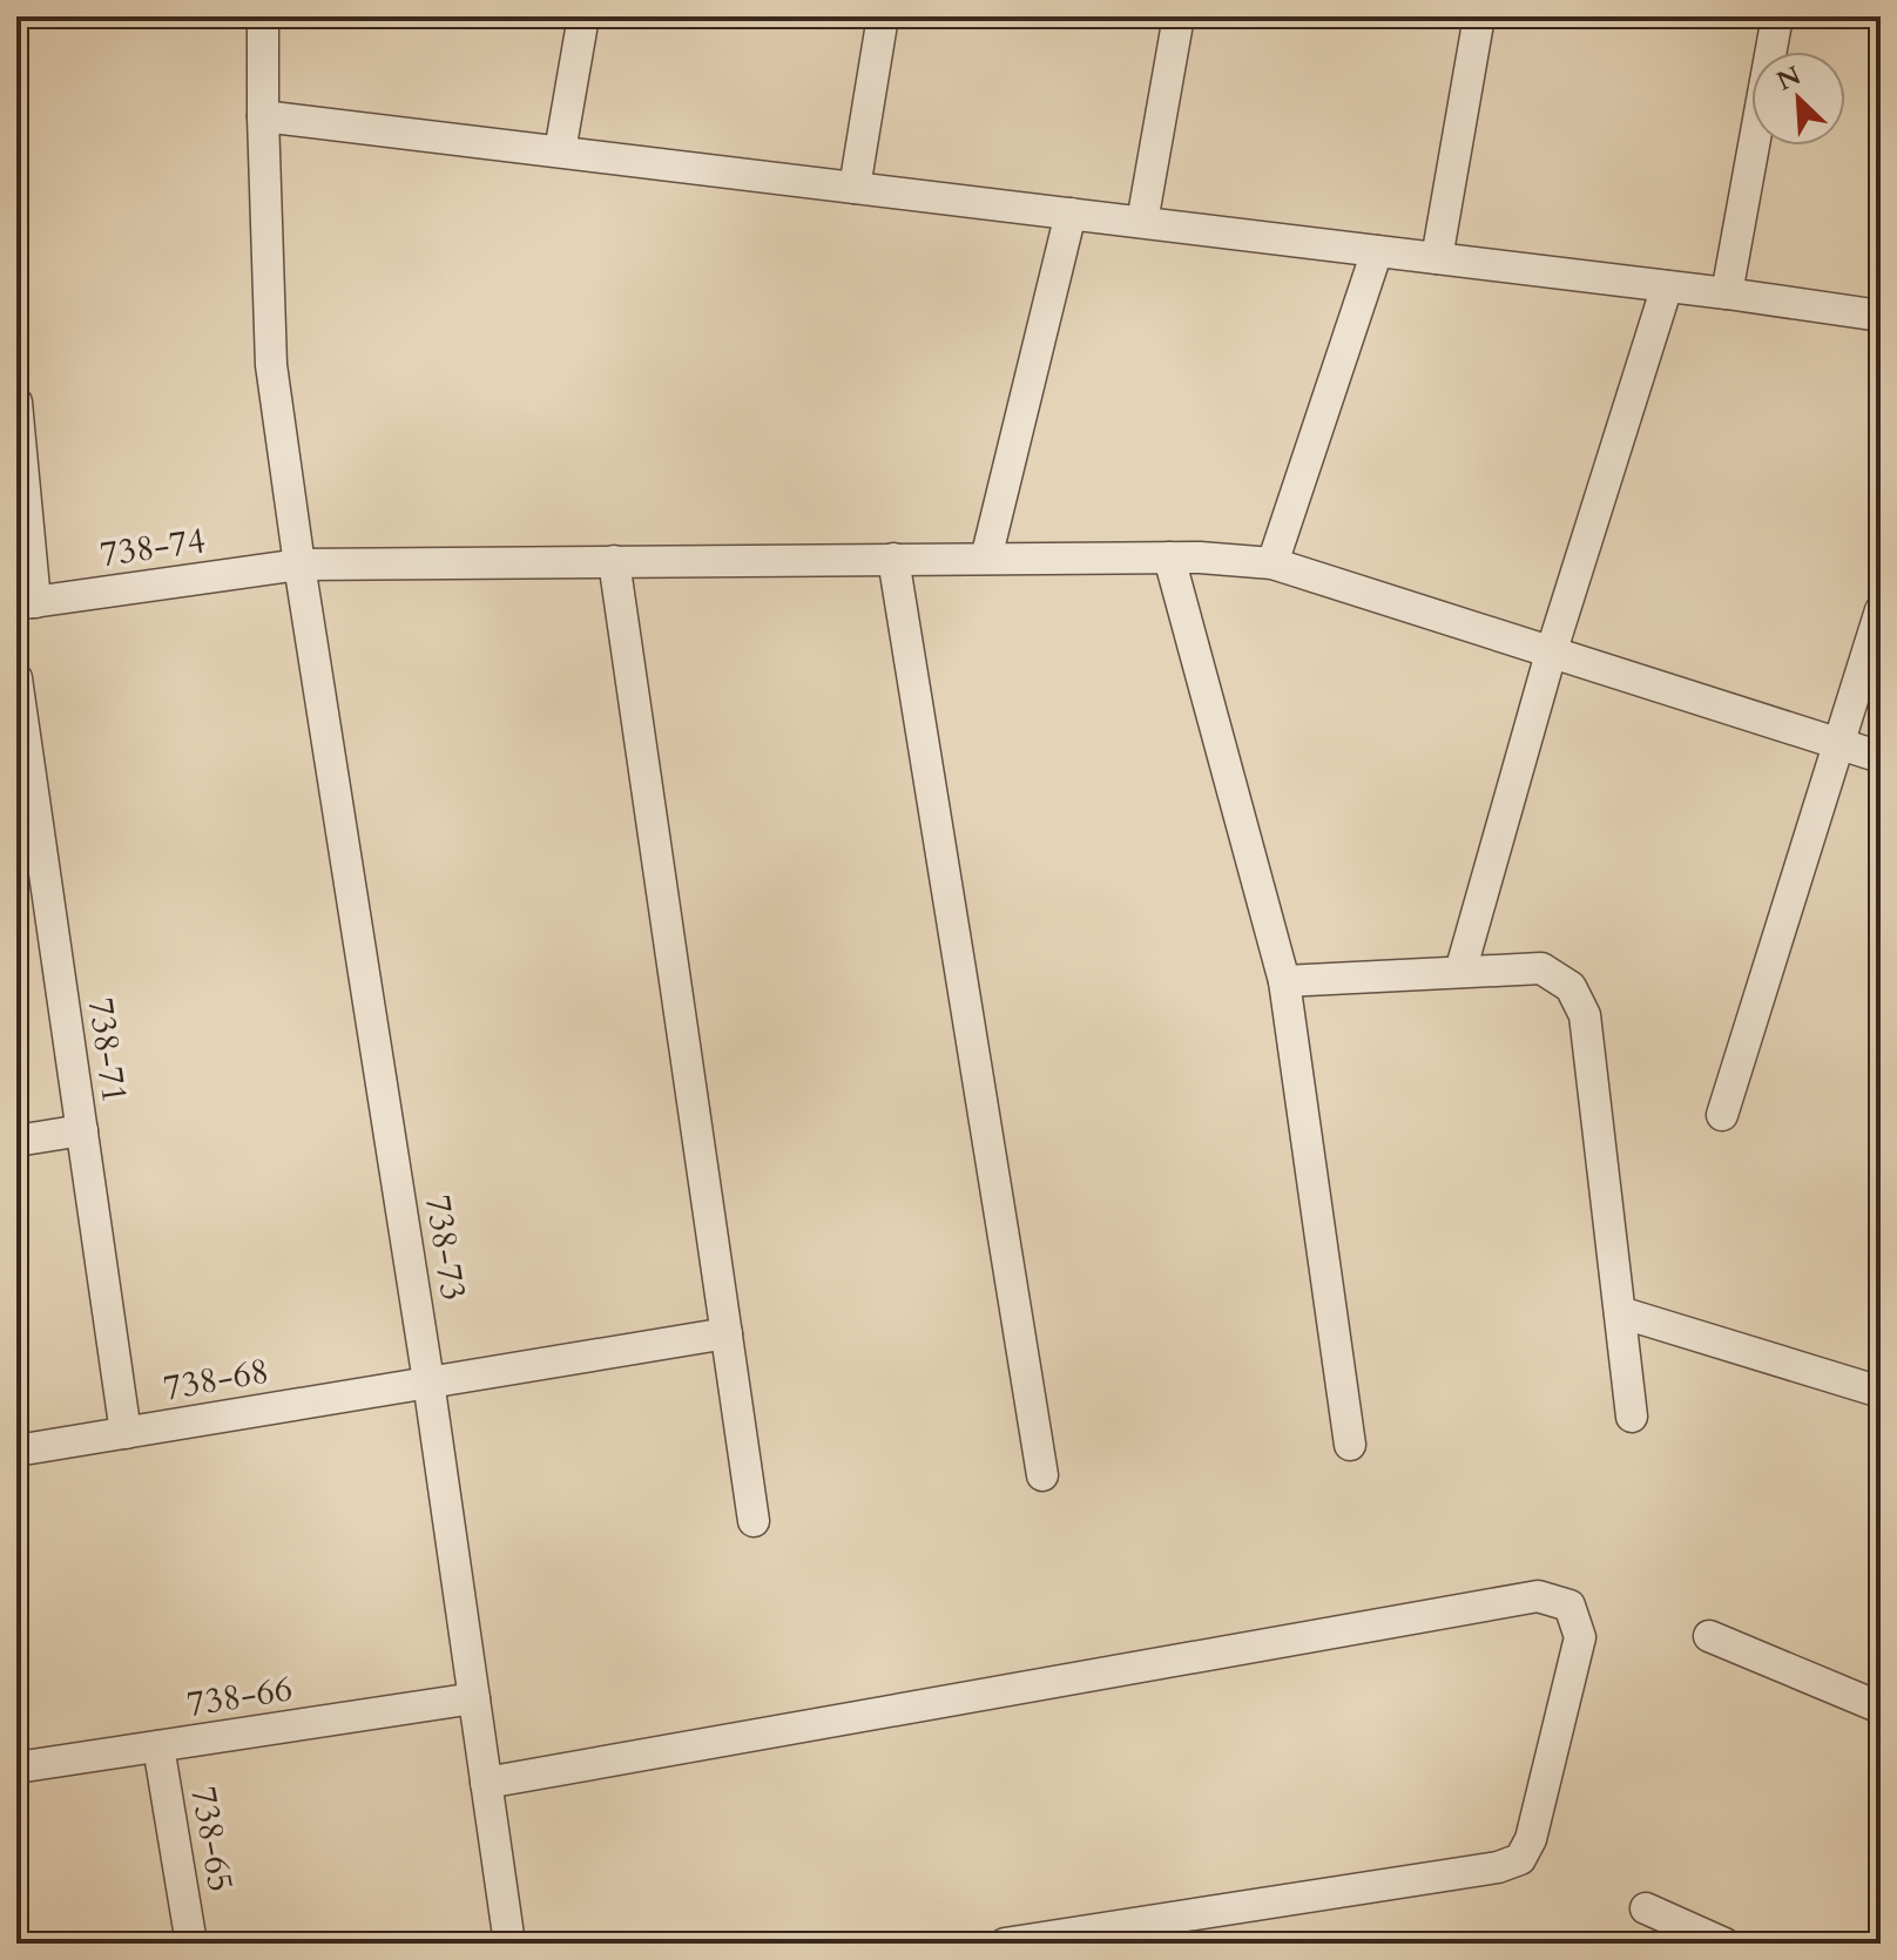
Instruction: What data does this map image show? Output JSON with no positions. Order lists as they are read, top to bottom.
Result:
{
  "streets": {
    "street": [
      "738-74",
      "738-71",
      "738-73",
      "738-68",
      "738-66",
      "738-65"
    ]
  },
  "crossings": [
    ["738-74", "738-73"],
    ["738-71", "738-68"],
    ["738-73", "738-68"],
    ["738-73", "738-66"],
    ["738-66", "738-65"]
  ],
  "north": "top left"
}
